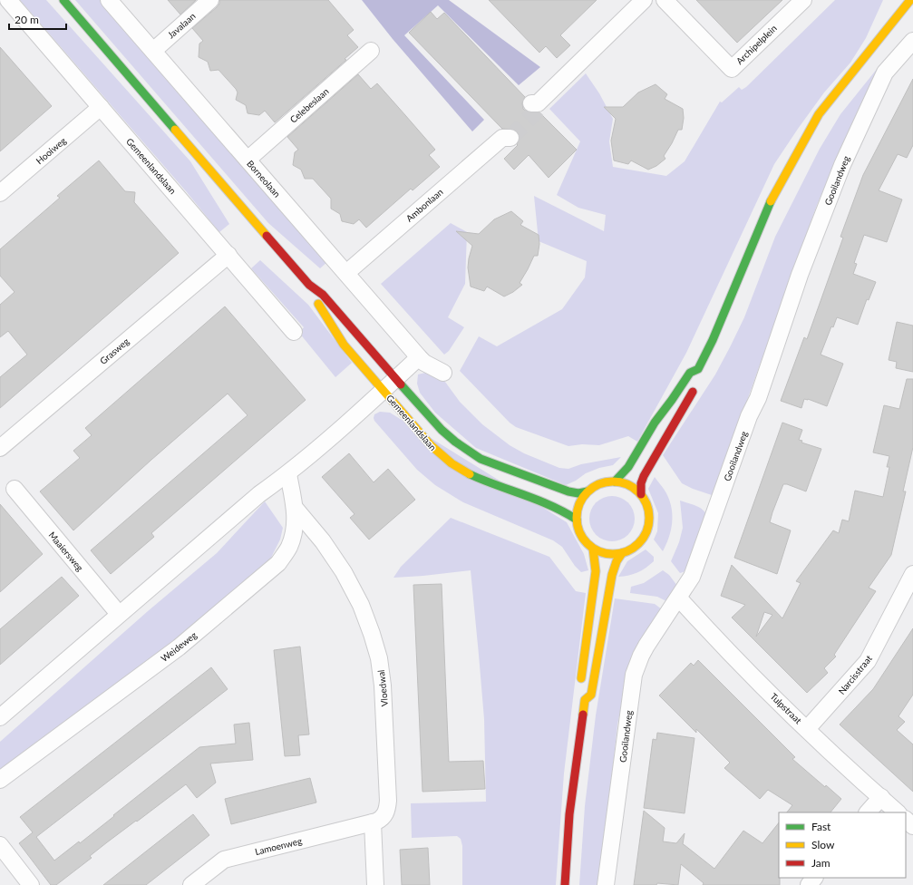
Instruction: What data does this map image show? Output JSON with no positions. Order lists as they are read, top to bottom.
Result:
{
  "streets": {
    "main road": ["Gemeenlandslaan"],
    "street": [
      "Javalaan",
      "Archipelplein",
      "Celebeslaan",
      "Hooiweg",
      "Borneolaan",
      "Gooilandweg",
      "Ambonlaan",
      "Grasweg",
      "Maaiersweg",
      "Weideweg",
      "Narcisstraat",
      "Vloedwal",
      "Tulpstraat",
      "Lamoenweg"
    ]
  },
  "crossings": [
    ["Javalaan", "Borneolaan"],
    ["Celebeslaan", "Borneolaan"],
    ["Hooiweg", "Gemeenlandslaan"],
    ["Gemeenlandslaan", "Grasweg"],
    ["Borneolaan", "Ambonlaan"],
    ["Gooilandweg", "Tulpstraat"],
    ["Weideweg", "Vloedwal"],
    ["Narcisstraat", "Tulpstraat"],
    ["Vloedwal", "Lamoenweg"]
  ],
  "legend": ["Fast", "Slow", "Jam"],
  "scale_bar": "20 m"
}
